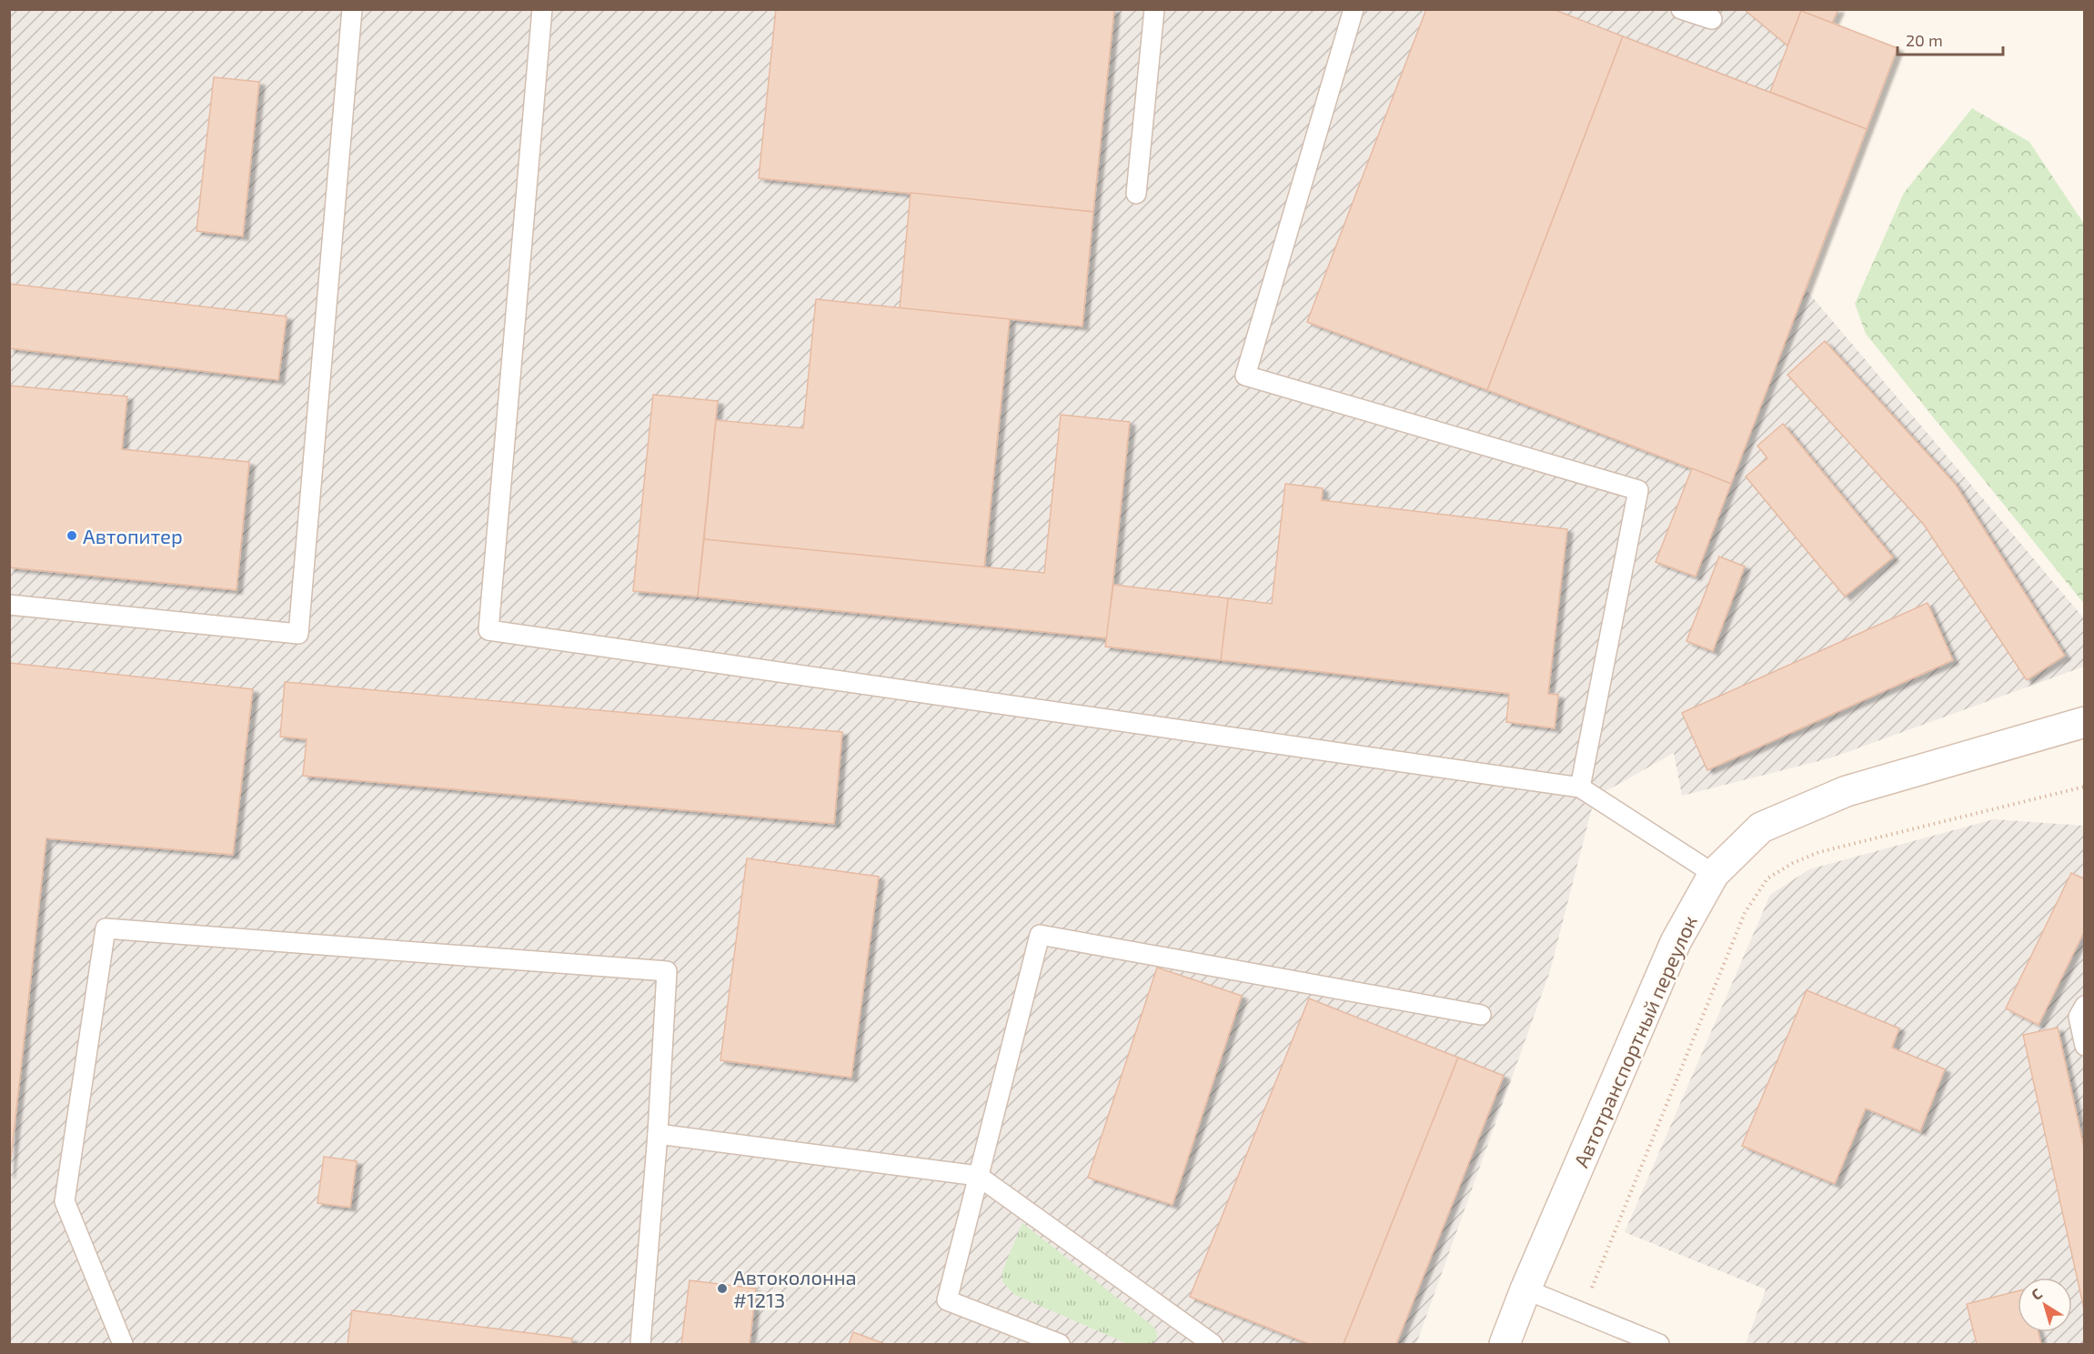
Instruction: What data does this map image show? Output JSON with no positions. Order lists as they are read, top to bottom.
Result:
{
  "streets": {
    "main road": ["Автотранспортный переулок"]
  },
  "places": ["Автопитер", "Автоколонна #1213"],
  "scale_bar": "20 m",
  "north": "top left"
}
